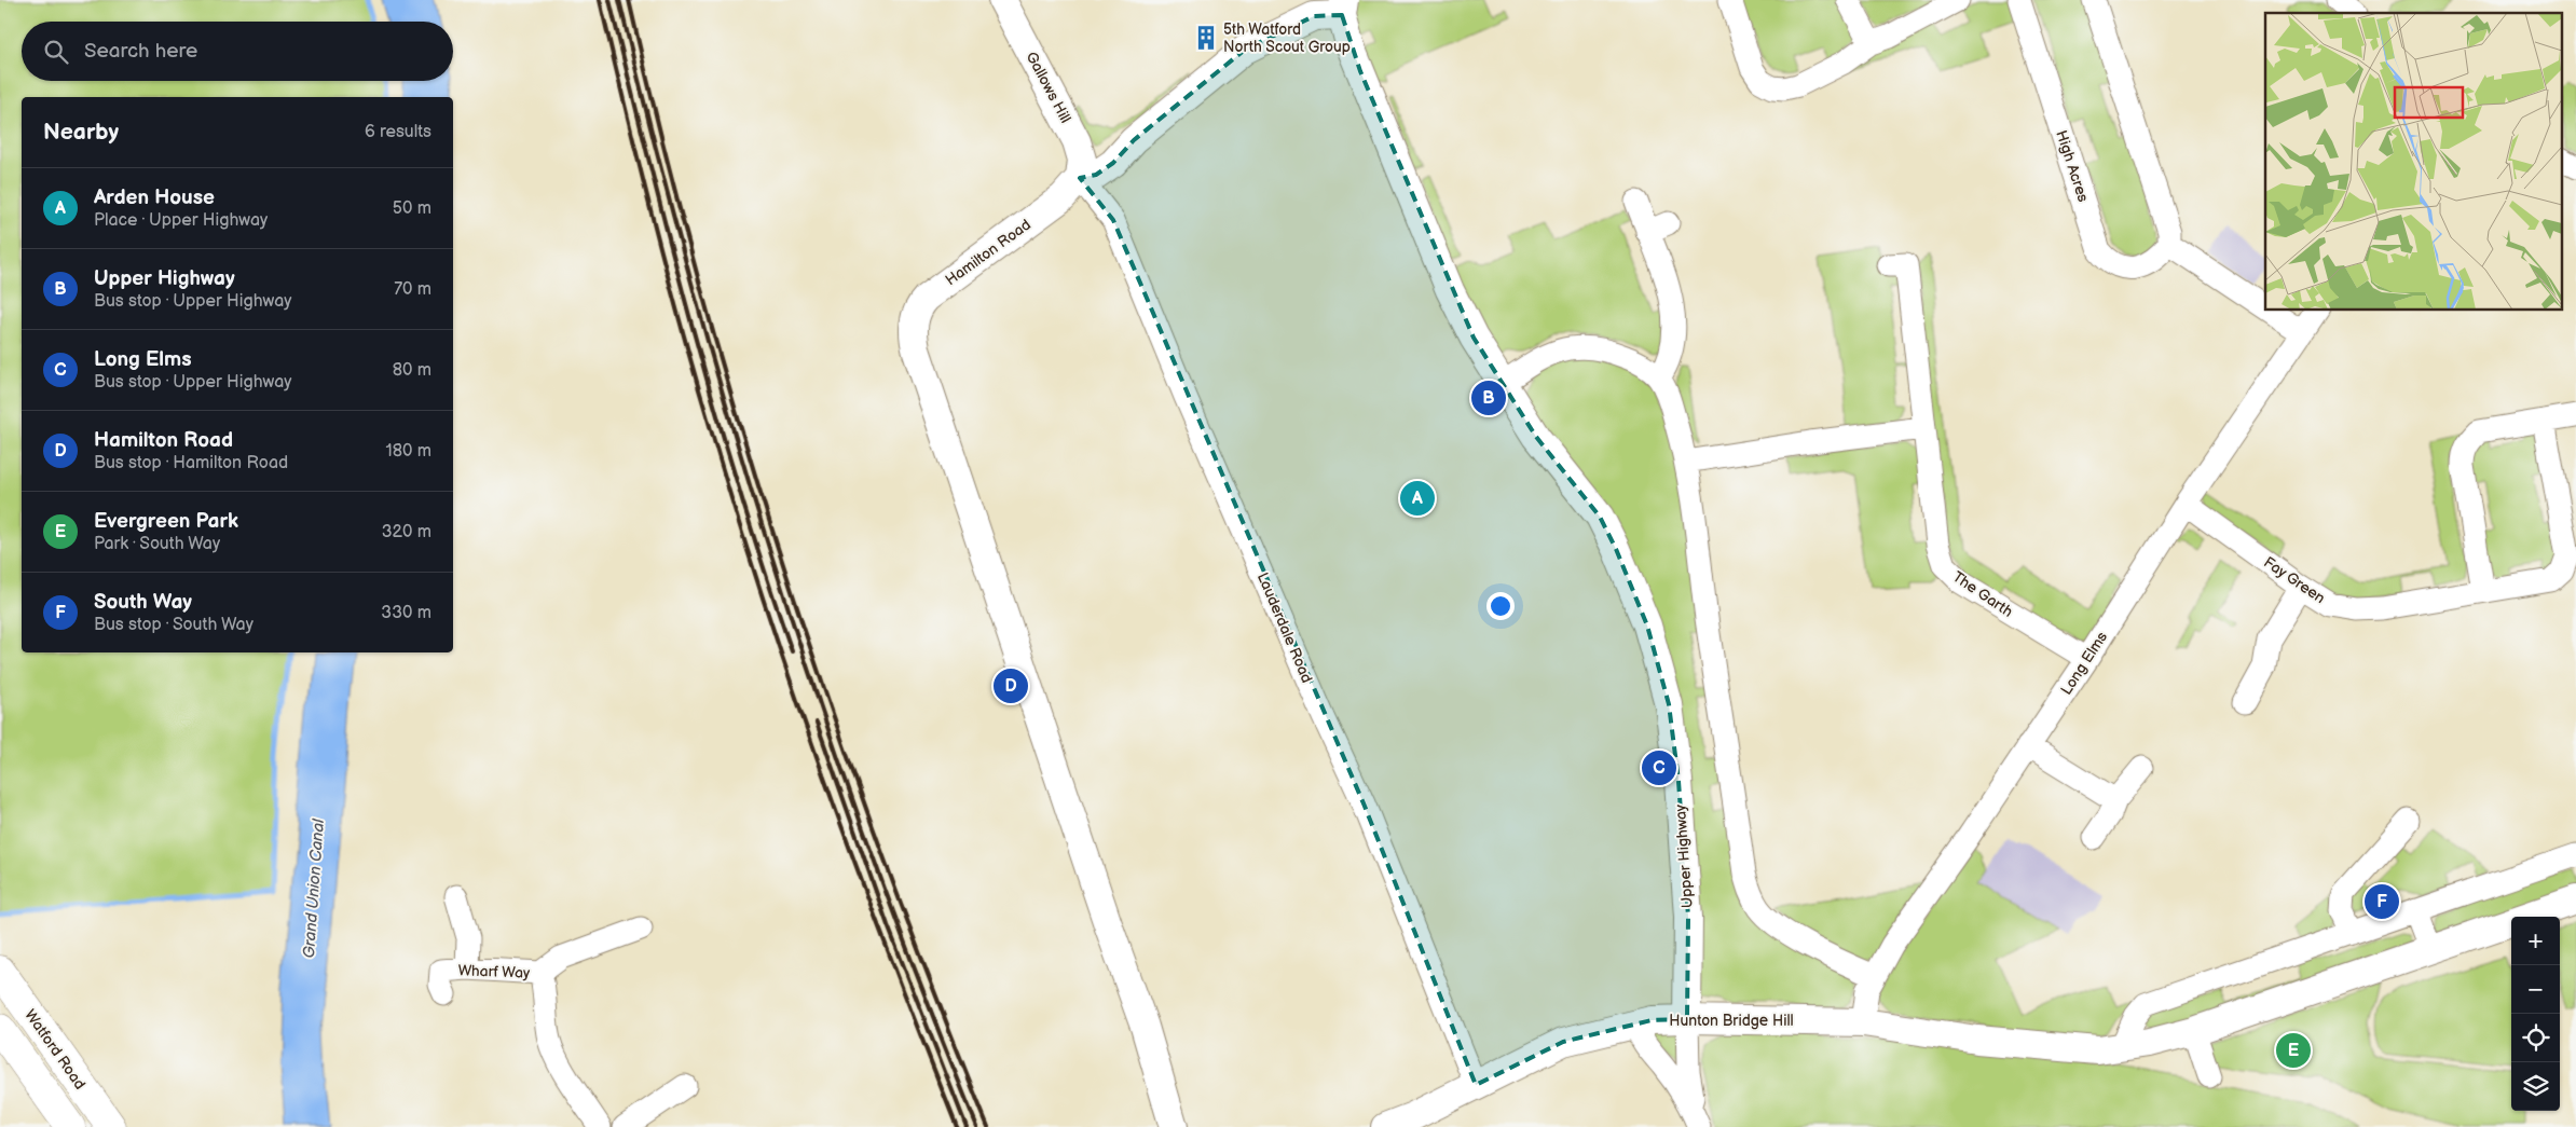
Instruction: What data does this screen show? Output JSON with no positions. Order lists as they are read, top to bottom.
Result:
{
  "streets": {
    "highway": ["Watford Road"],
    "street": [
      "Gallows Hill",
      "High Acres",
      "Hamilton Road",
      "Fay Green",
      "The Garth",
      "Lauderdale Road",
      "Long Elms",
      "Upper Highway",
      "Wharf Way",
      "Hunton Bridge Hill"
    ]
  },
  "crossings": [
    ["Gallows Hill", "Hamilton Road"],
    ["Gallows Hill", "Lauderdale Road"],
    ["Hamilton Road", "Lauderdale Road"],
    ["Hamilton Road", "Upper Highway"],
    ["Fay Green", "Long Elms"],
    ["The Garth", "Long Elms"],
    ["Lauderdale Road", "Hunton Bridge Hill"],
    ["Long Elms", "Hunton Bridge Hill"],
    ["Upper Highway", "Hunton Bridge Hill"]
  ],
  "water": ["Grand Union Canal"],
  "places": {
    "building": ["5th Watford North Scout Group"]
  },
  "page": {
    "search": "Search here",
    "heading": ["Nearby", "6 results"],
    "list": [
      {
        "mark": "A",
        "name": "Arden House",
        "note": "Place · Upper Highway",
        "value": "50 m"
      },
      {
        "mark": "B",
        "name": "Upper Highway",
        "note": "Bus stop · Upper Highway",
        "value": "70 m"
      },
      {
        "mark": "C",
        "name": "Long Elms",
        "note": "Bus stop · Upper Highway",
        "value": "80 m"
      },
      {
        "mark": "D",
        "name": "Hamilton Road",
        "note": "Bus stop · Hamilton Road",
        "value": "180 m"
      },
      {
        "mark": "E",
        "name": "Evergreen Park",
        "note": "Park · South Way",
        "value": "320 m"
      },
      {
        "mark": "F",
        "name": "South Way",
        "note": "Bus stop · South Way",
        "value": "330 m"
      }
    ],
    "pins": [
      "B",
      "A",
      "D",
      "C",
      "F",
      "E"
    ],
    "map_buttons": ["+", "−"]
  }
}
